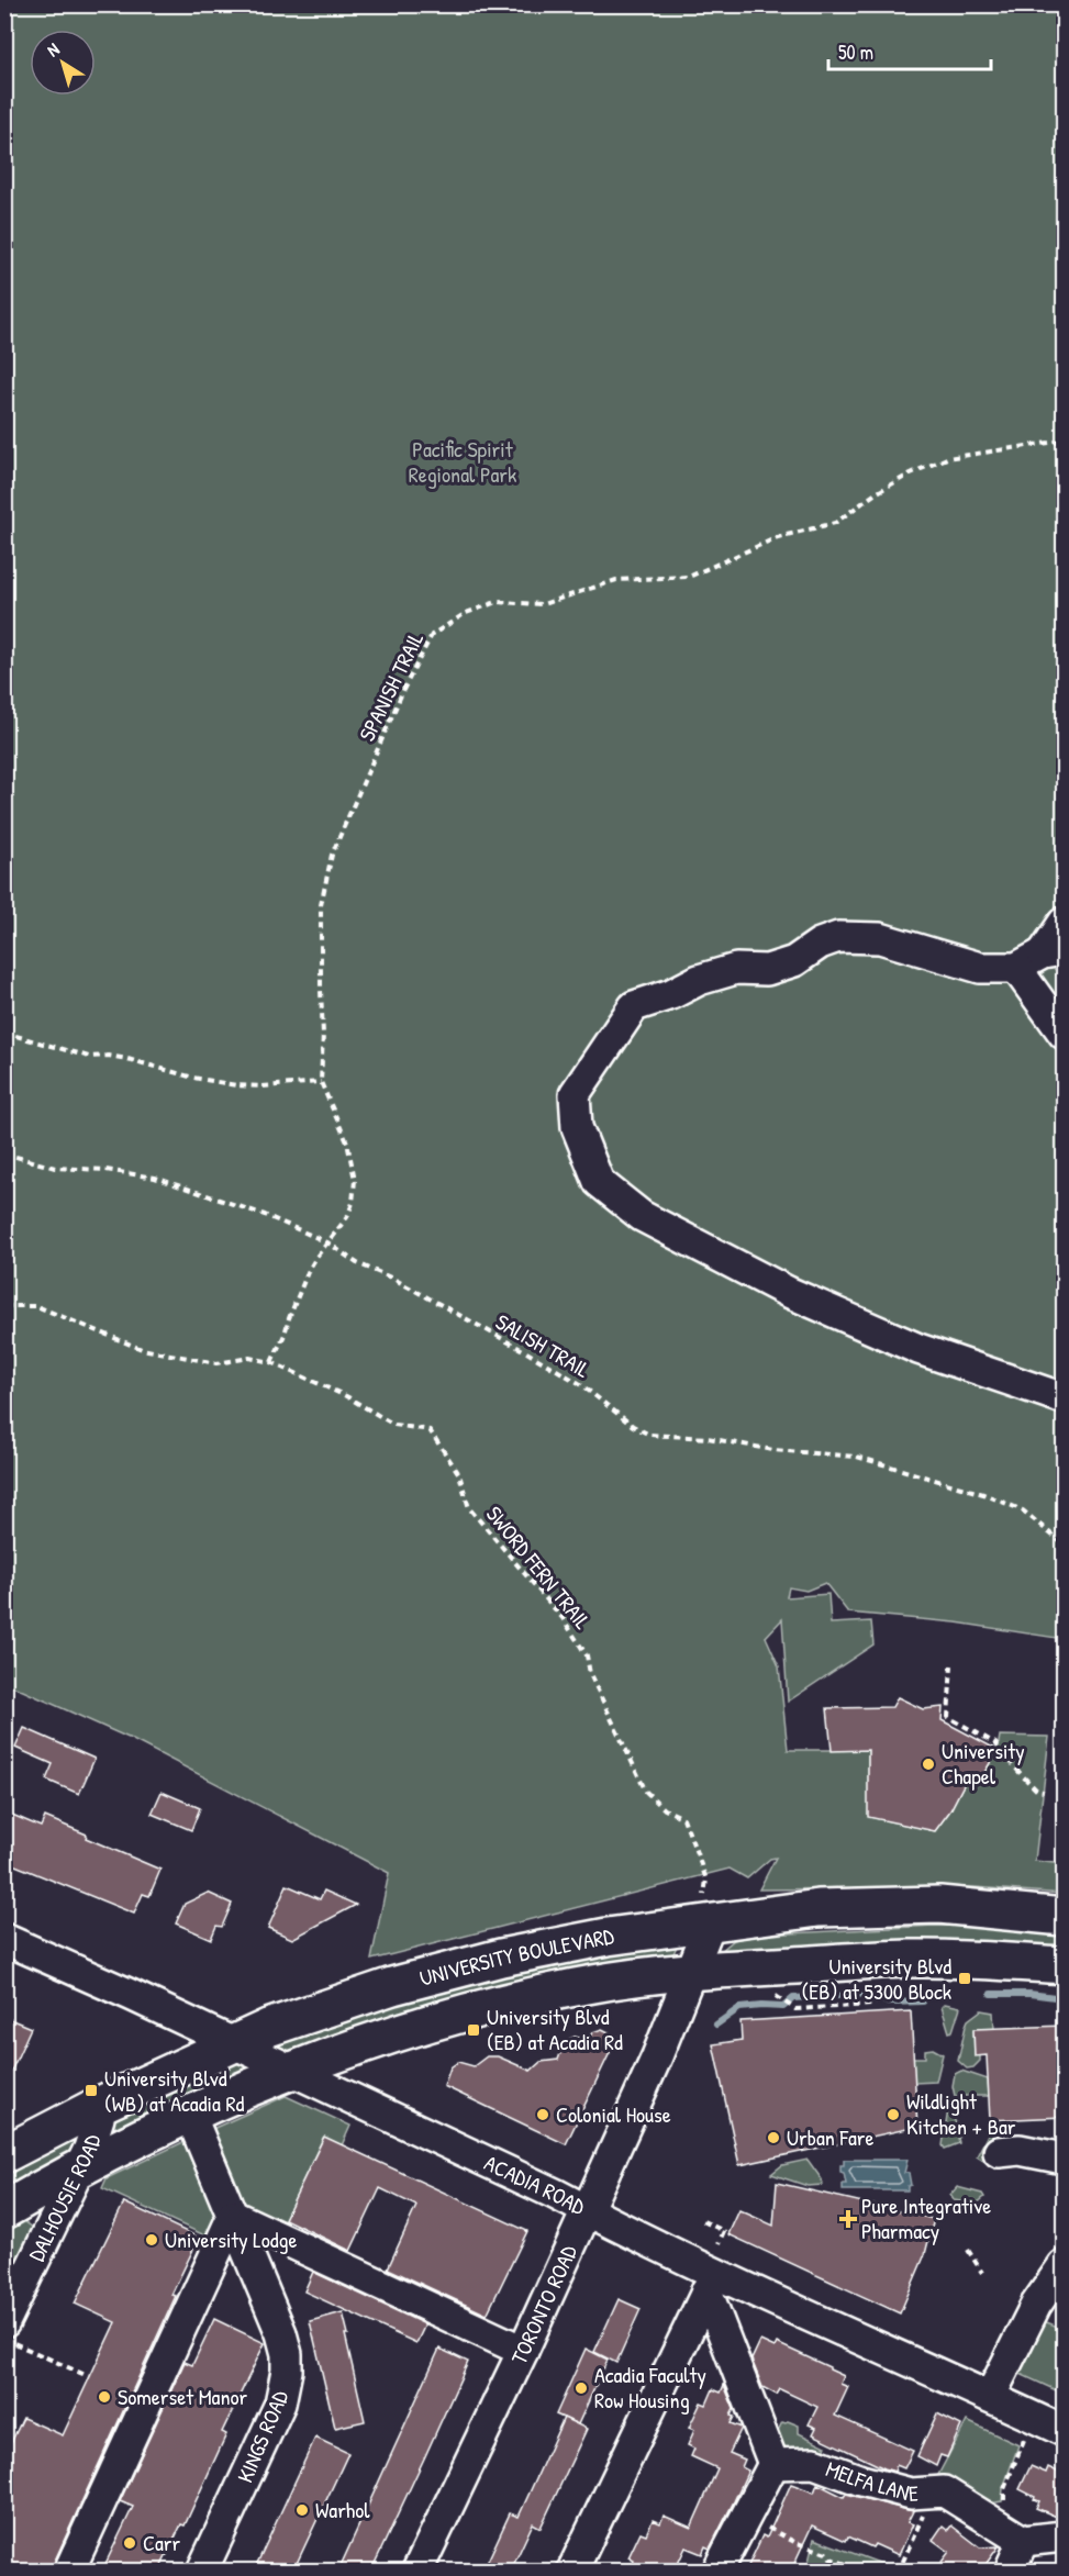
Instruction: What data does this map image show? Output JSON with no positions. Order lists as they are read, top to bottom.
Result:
{
  "streets": {
    "main road": ["UNIVERSITY BOULEVARD"],
    "street": [
      "ACADIA ROAD",
      "DALHOUSIE ROAD",
      "TORONTO ROAD",
      "KINGS ROAD",
      "MELFA LANE"
    ],
    "path": ["SPANISH TRAIL", "SALISH TRAIL", "SWORD FERN TRAIL"]
  },
  "crossings": [
    ["SPANISH TRAIL", "SALISH TRAIL"],
    ["SPANISH TRAIL", "SWORD FERN TRAIL"],
    ["SWORD FERN TRAIL", "UNIVERSITY BOULEVARD"],
    ["SWORD FERN TRAIL", "TORONTO ROAD"],
    ["UNIVERSITY BOULEVARD", "ACADIA ROAD"],
    ["UNIVERSITY BOULEVARD", "DALHOUSIE ROAD"],
    ["UNIVERSITY BOULEVARD", "TORONTO ROAD"],
    ["UNIVERSITY BOULEVARD", "KINGS ROAD"],
    ["ACADIA ROAD", "TORONTO ROAD"]
  ],
  "parks": ["Pacific Spirit Regional Park"],
  "places": {
    "other": [
      "University Chapel",
      "Colonial House",
      "Wildlight Kitchen + Bar",
      "Urban Fare",
      "University Lodge",
      "Acadia Faculty Row Housing",
      "Somerset Manor",
      "Warhol",
      "Carr"
    ],
    "transit": ["University Blvd (EB) at 5300 Block", "University Blvd (EB) at Acadia Rd", "University Blvd (WB) at Acadia Rd"],
    "health": ["Pure Integrative Pharmacy"]
  },
  "scale_bar": "50 m",
  "north": "top left"
}
